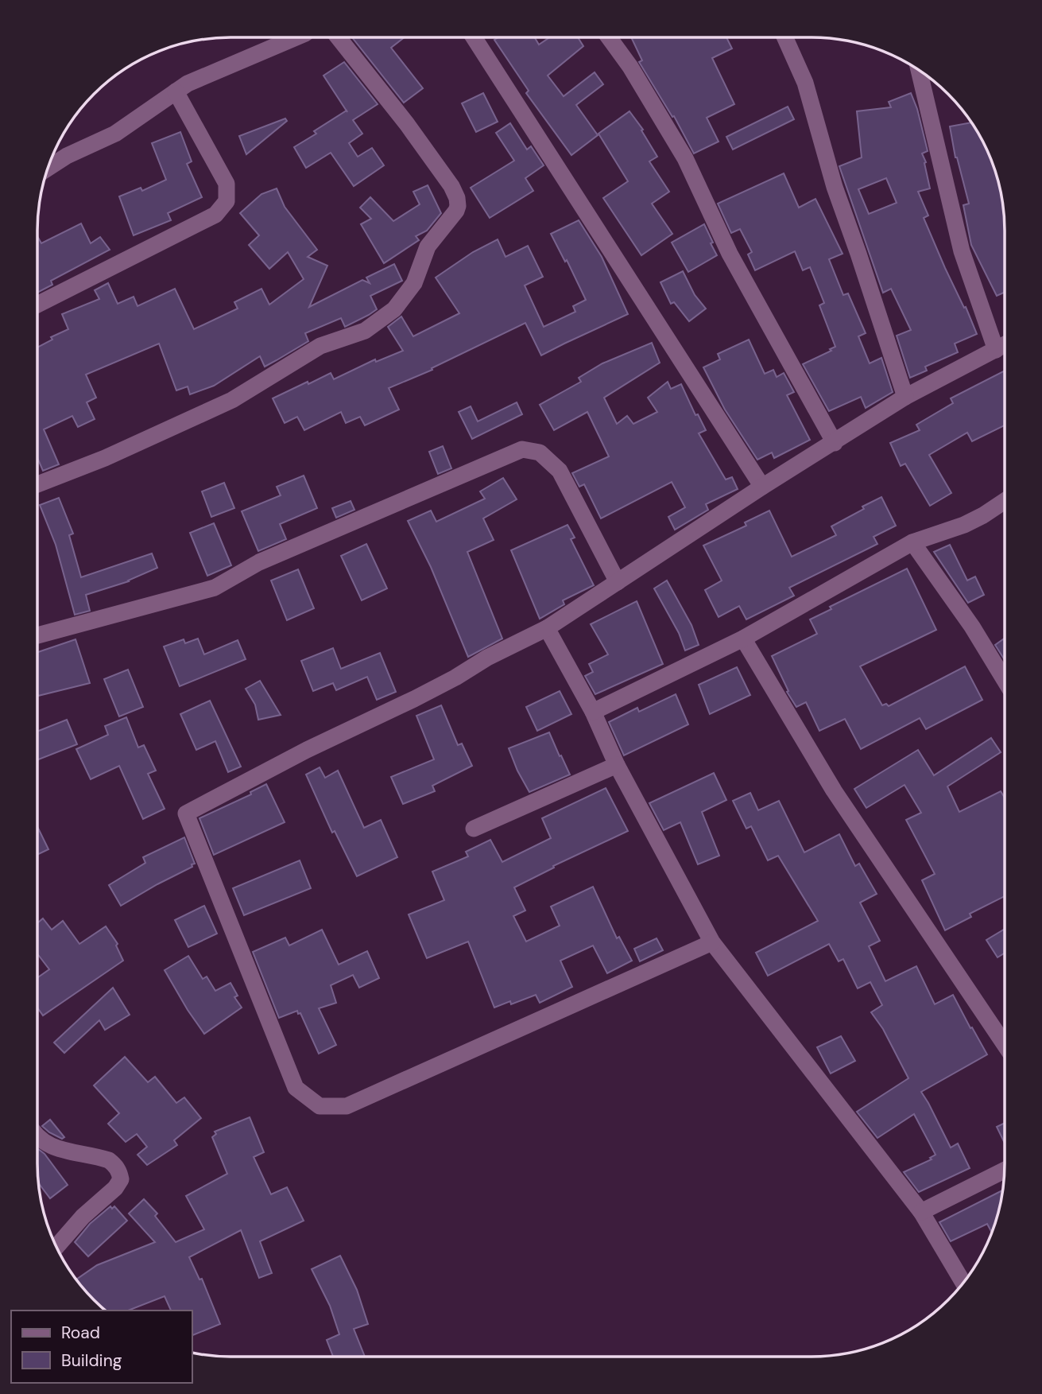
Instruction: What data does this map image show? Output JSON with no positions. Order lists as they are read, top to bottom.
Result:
{
  "legend": ["Road", "Building"]
}
